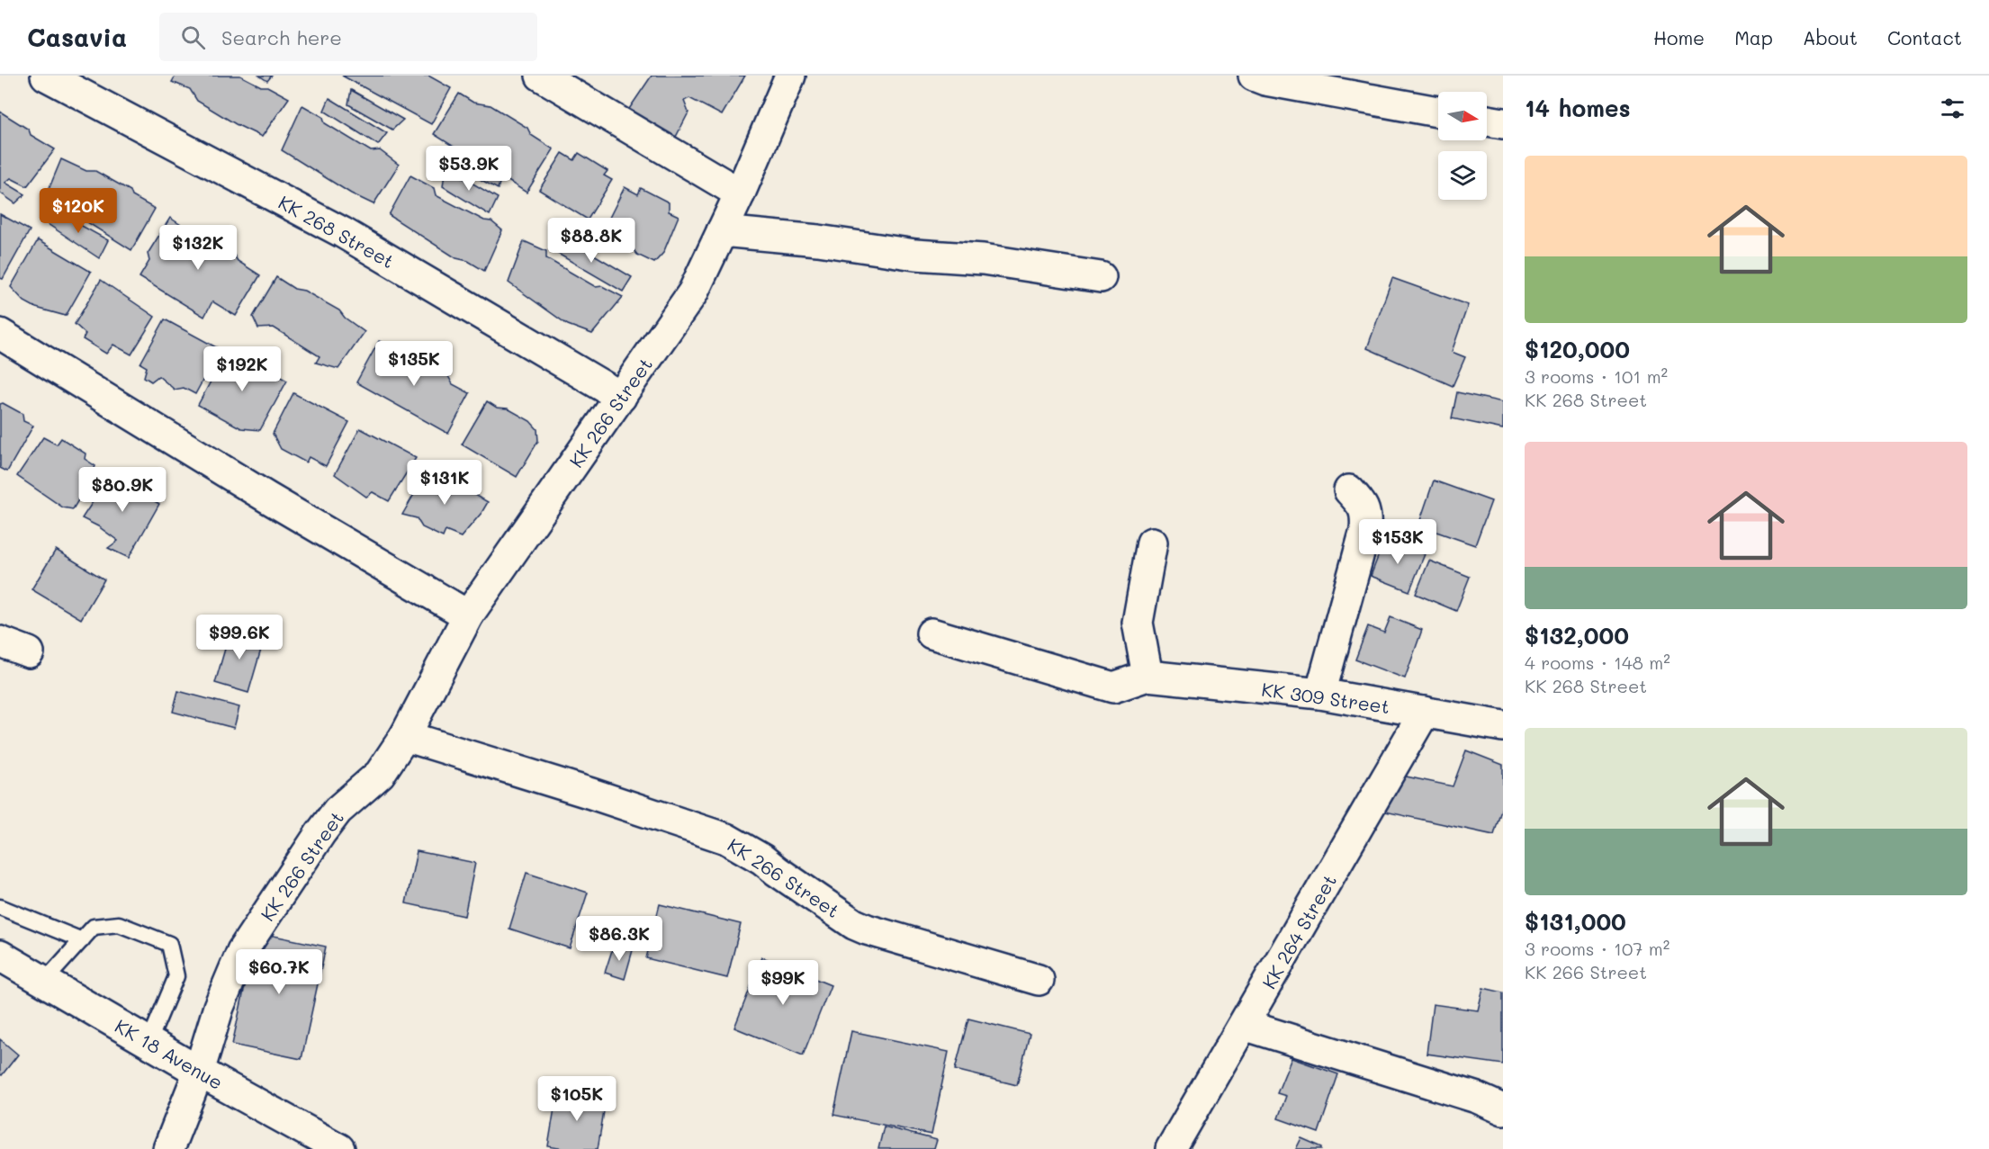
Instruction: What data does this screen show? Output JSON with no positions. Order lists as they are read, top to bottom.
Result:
{
  "streets": {
    "street": [
      "KK 268 Street",
      "KK 266 Street",
      "KK 309 Street",
      "KK 264 Street",
      "KK 18 Avenue"
    ]
  },
  "crossings": [
    ["KK 268 Street", "KK 266 Street"],
    ["KK 266 Street", "KK 18 Avenue"],
    ["KK 309 Street", "KK 264 Street"]
  ],
  "north": "right",
  "page": {
    "header": "Casavia",
    "search": "Search here",
    "nav": [
      "Home",
      "Map",
      "About",
      "Contact"
    ],
    "heading": "14 homes",
    "list": [
      {
        "name": "$120,000",
        "note": "3 rooms · 101 m² · KK 268 Street"
      },
      {
        "name": "$132,000",
        "note": "4 rooms · 148 m² · KK 268 Street"
      },
      {
        "name": "$131,000",
        "note": "3 rooms · 107 m² · KK 266 Street"
      }
    ],
    "price": [
      "$53.9K",
      "$120K",
      "$88.8K",
      "$132K",
      "$135K",
      "$192K",
      "$131K",
      "$80.9K",
      "$153K",
      "$99.6K",
      "$86.3K",
      "$60.7K",
      "$99K",
      "$105K"
    ]
  }
}
